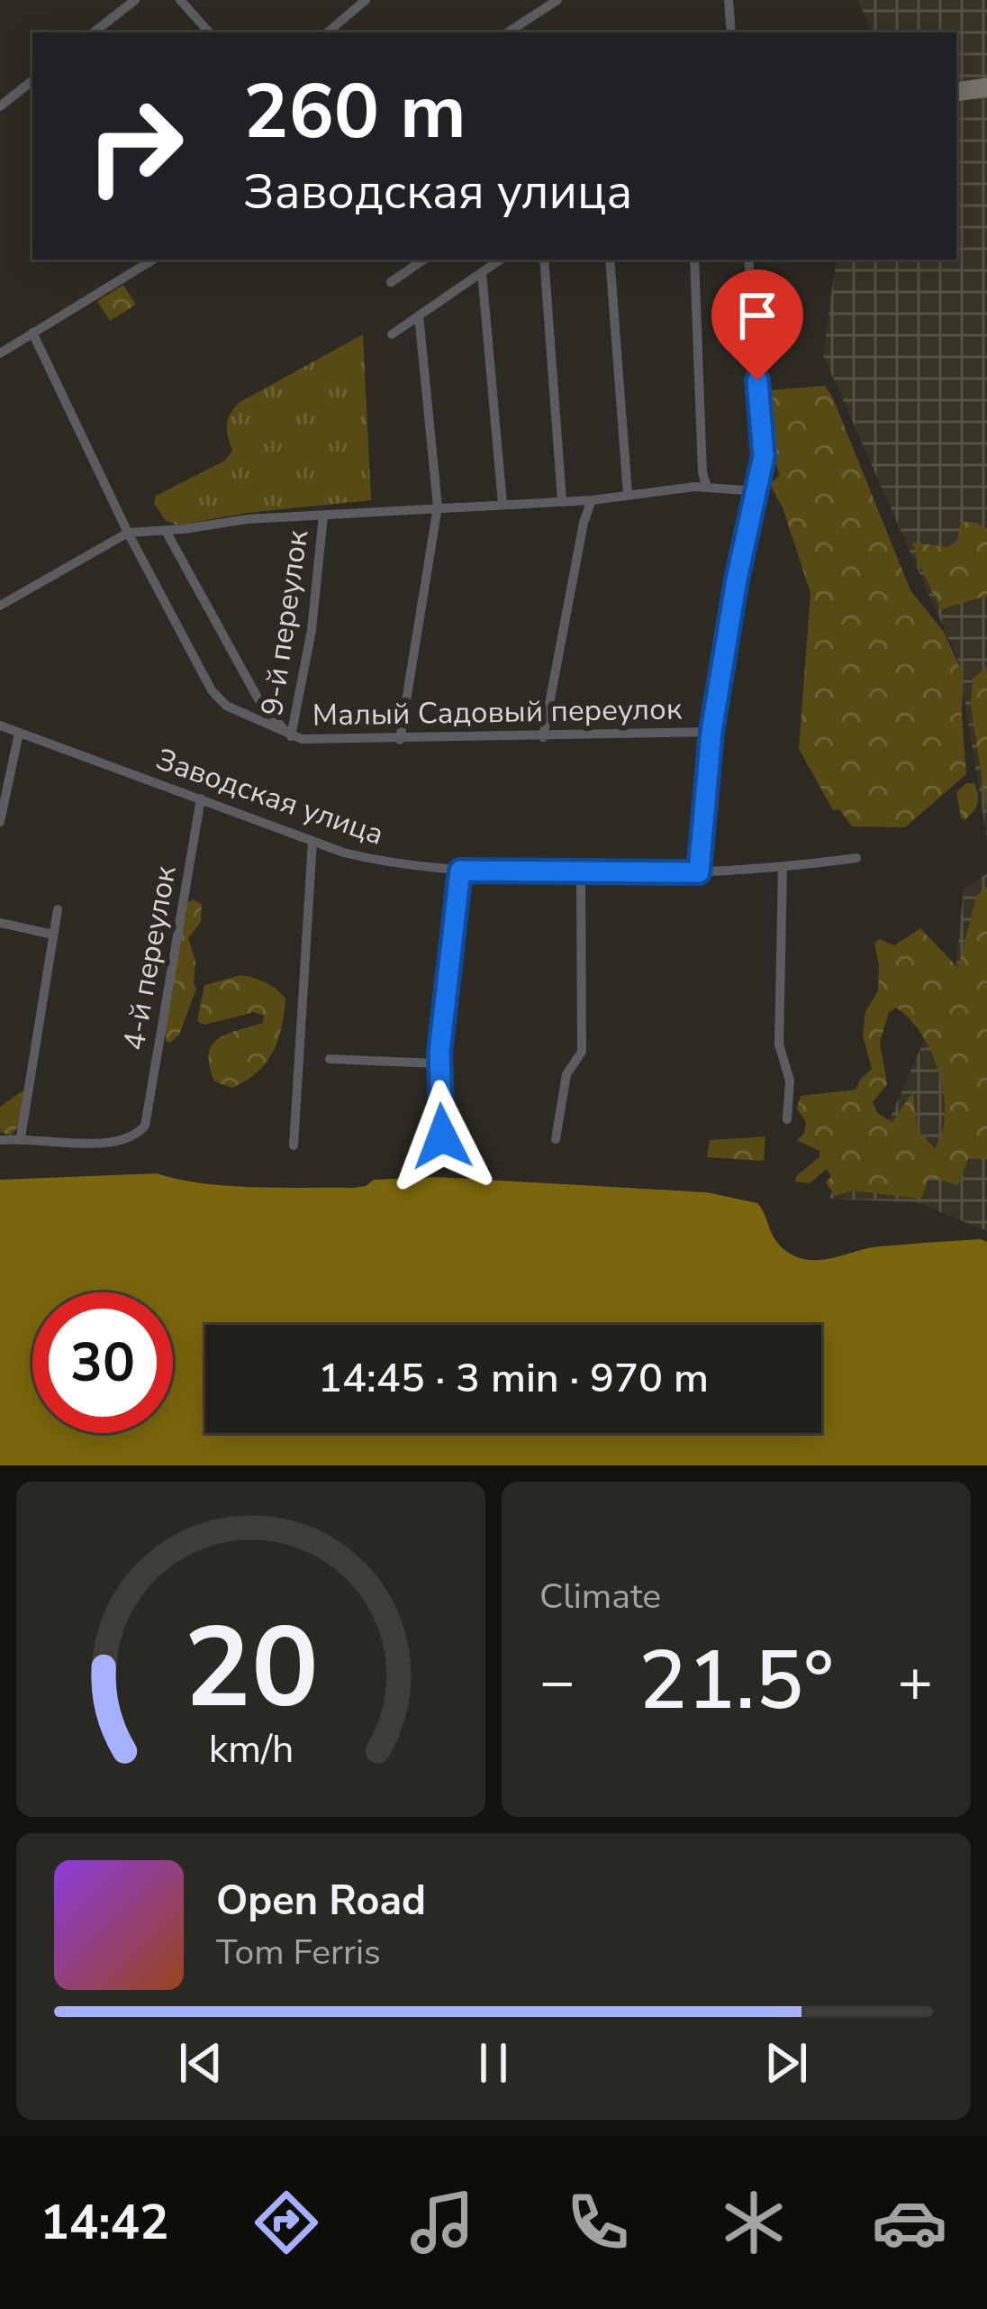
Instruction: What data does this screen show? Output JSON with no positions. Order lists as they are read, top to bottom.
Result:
{
  "streets": {
    "street": [
      "9-й переулок",
      "Малый Садовый переулок",
      "Заводская улица",
      "4-й переулок"
    ]
  },
  "crossings": [
    ["9-й переулок", "Малый Садовый переулок"],
    ["Заводская улица", "4-й переулок"]
  ],
  "page": {
    "turn": ["260 m", "Заводская улица"],
    "limit": "30",
    "trip": "14:45 · 3 min · 970 m",
    "tile": "Climate",
    "heat": ["−", "21.5°", "+"],
    "song": ["Open Road", "Tom Ferris"],
    "tabs": "14:42",
    "gauge": ["20", "km/h"]
  }
}
